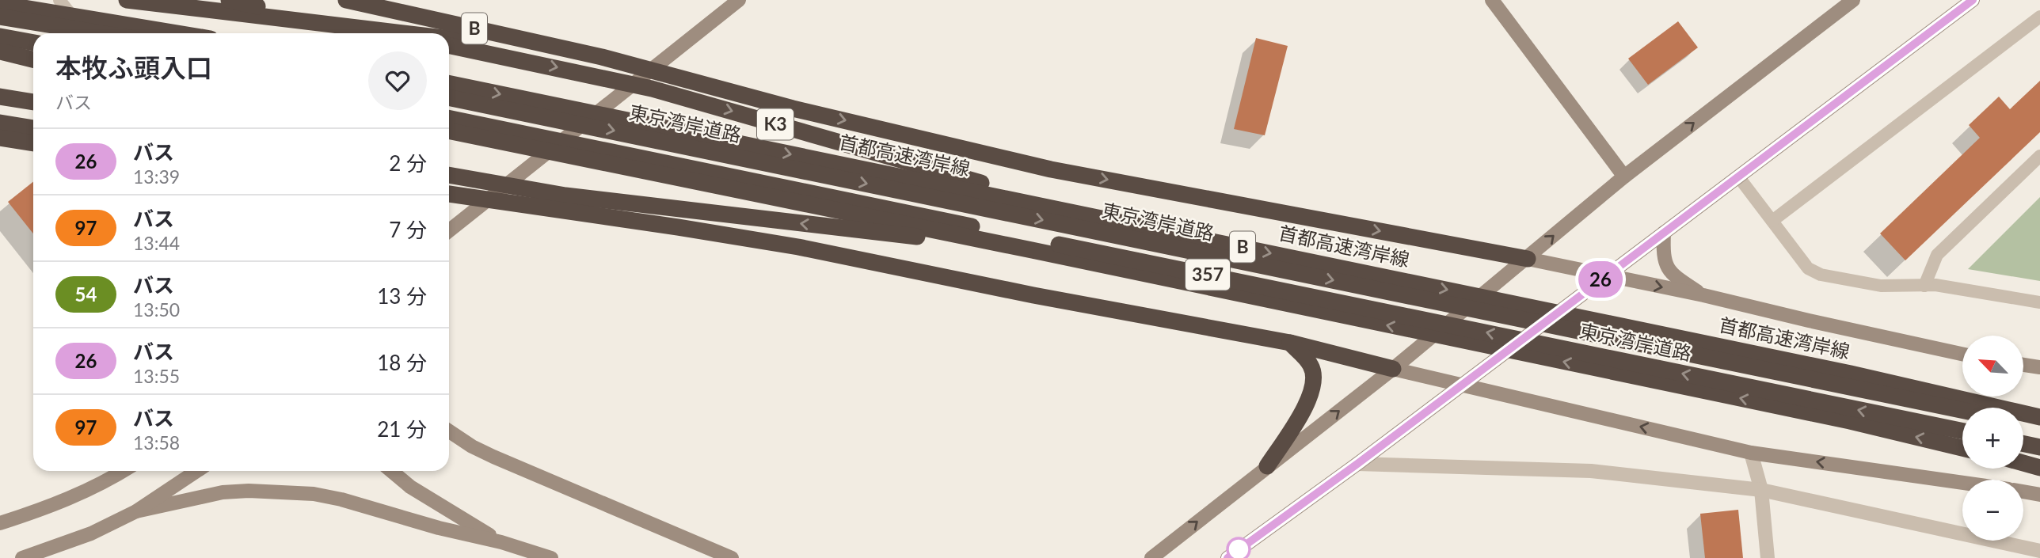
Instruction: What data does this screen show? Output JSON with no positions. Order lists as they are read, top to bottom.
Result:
{
  "streets": {
    "highway": [
      "B",
      "東京湾岸道路",
      "K3",
      "首都高速湾岸線",
      "357"
    ]
  },
  "crossings": [
    ["K3", "首都高速湾岸線"]
  ],
  "lines": ["bus line 26"],
  "north": "top left",
  "page": {
    "on_map": "26",
    "heading": ["本牧ふ頭入口", "バス"],
    "list": [
      {
        "mark": "26",
        "name": "バス",
        "note": "13:39",
        "value": "2 分"
      },
      {
        "mark": "97",
        "name": "バス",
        "note": "13:44",
        "value": "7 分"
      },
      {
        "mark": "54",
        "name": "バス",
        "note": "13:50",
        "value": "13 分"
      },
      {
        "mark": "26",
        "name": "バス",
        "note": "13:55",
        "value": "18 分"
      },
      {
        "mark": "97",
        "name": "バス",
        "note": "13:58",
        "value": "21 分"
      }
    ],
    "map_buttons": ["+", "−"]
  }
}
